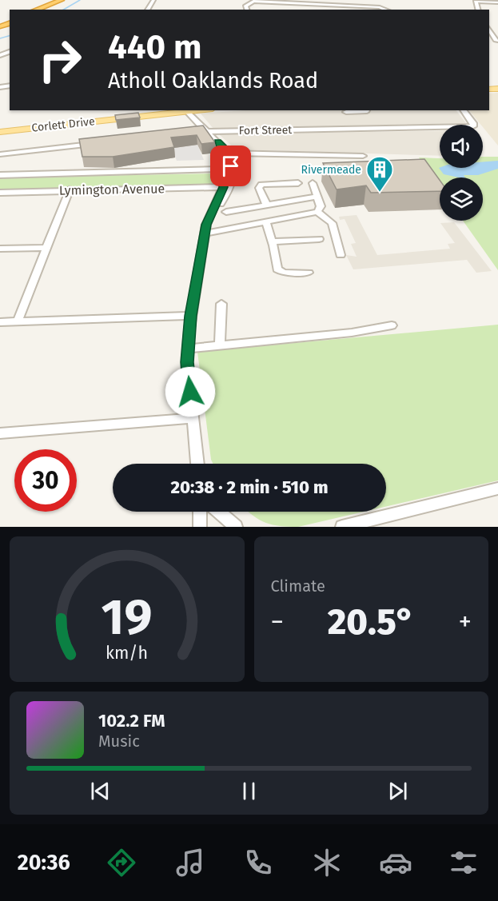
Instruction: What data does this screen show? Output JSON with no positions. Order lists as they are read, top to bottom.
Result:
{
  "streets": {
    "main road": ["Corlett Drive"],
    "street": ["Fort Street", "Lymington Avenue"]
  },
  "places": {
    "building": ["Rivermeade"]
  },
  "page": {
    "turn": ["440 m", "Atholl Oaklands Road"],
    "limit": "30",
    "trip": "20:38 · 2 min · 510 m",
    "tile": "Climate",
    "heat": ["−", "20.5°", "+"],
    "song": ["102.2 FM", "Music"],
    "tabs": "20:36",
    "gauge": ["19", "km/h"]
  }
}
